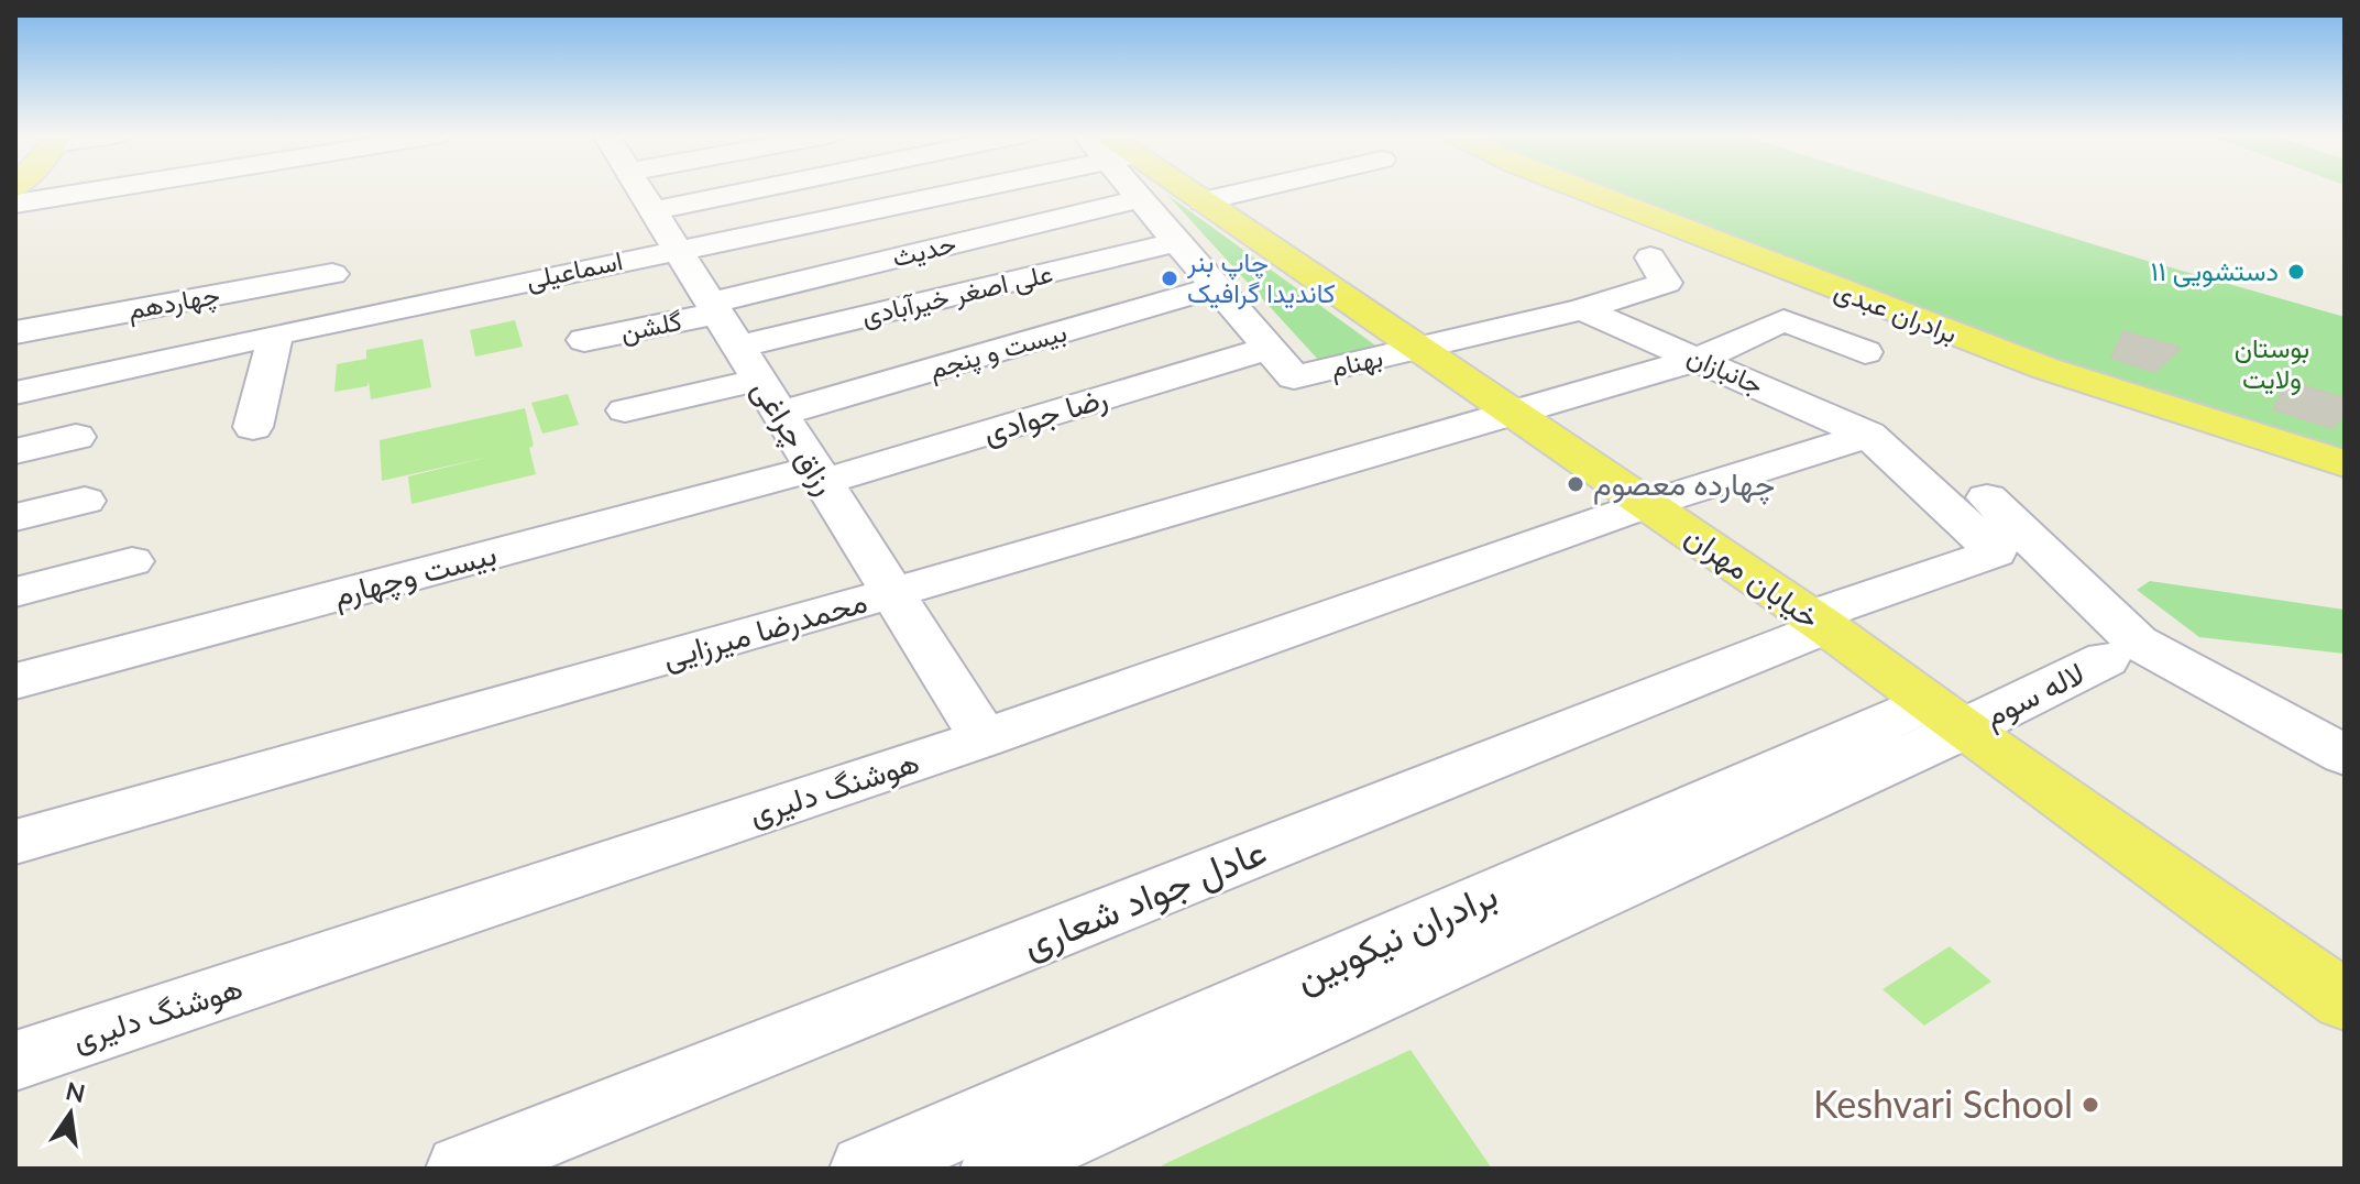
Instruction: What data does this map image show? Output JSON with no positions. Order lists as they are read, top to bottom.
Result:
{
  "streets": {
    "main road": ["برادران عبدی", "خیابان مهران"],
    "street": [
      "حدیث",
      "اسماعیلی",
      "علی اصغر خیرآبادی",
      "چهاردهم",
      "گلشن",
      "بیست و پنجم",
      "بهنام",
      "جانبازان",
      "رضا جوادی",
      "رزاق چراغی",
      "بیست وچهارم",
      "محمدرضا میرزایی",
      "لاله سوم",
      "هوشنگ دلیری",
      "عادل جواد شعاری",
      "برادران نیکوبین"
    ]
  },
  "crossings": [
    ["حدیث", "گلشن"],
    ["حدیث", "رزاق چراغی"],
    ["اسماعیلی", "رزاق چراغی"],
    ["علی اصغر خیرآبادی", "رزاق چراغی"],
    ["گلشن", "رزاق چراغی"],
    ["بیست و پنجم", "رزاق چراغی"],
    ["بهنام", "جانبازان"],
    ["بهنام", "رضا جوادی"],
    ["بهنام", "خیابان مهران"],
    ["جانبازان", "خیابان مهران"],
    ["جانبازان", "محمدرضا میرزایی"],
    ["جانبازان", "هوشنگ دلیری"],
    ["جانبازان", "عادل جواد شعاری"],
    ["رضا جوادی", "رزاق چراغی"],
    ["رضا جوادی", "بیست وچهارم"],
    ["رزاق چراغی", "بیست وچهارم"],
    ["رزاق چراغی", "محمدرضا میرزایی"],
    ["رزاق چراغی", "هوشنگ دلیری"],
    ["خیابان مهران", "محمدرضا میرزایی"],
    ["خیابان مهران", "لاله سوم"],
    ["خیابان مهران", "هوشنگ دلیری"],
    ["خیابان مهران", "عادل جواد شعاری"],
    ["خیابان مهران", "برادران نیکوبین"],
    ["لاله سوم", "برادران نیکوبین"]
  ],
  "parks": ["بوستان ولایت"],
  "places": [
    "دستشویی ۱۱",
    "چاپ بنر کاندیدا گرافیک",
    "چهارده معصوم",
    "Keshvari School"
  ],
  "north": "top"
}
